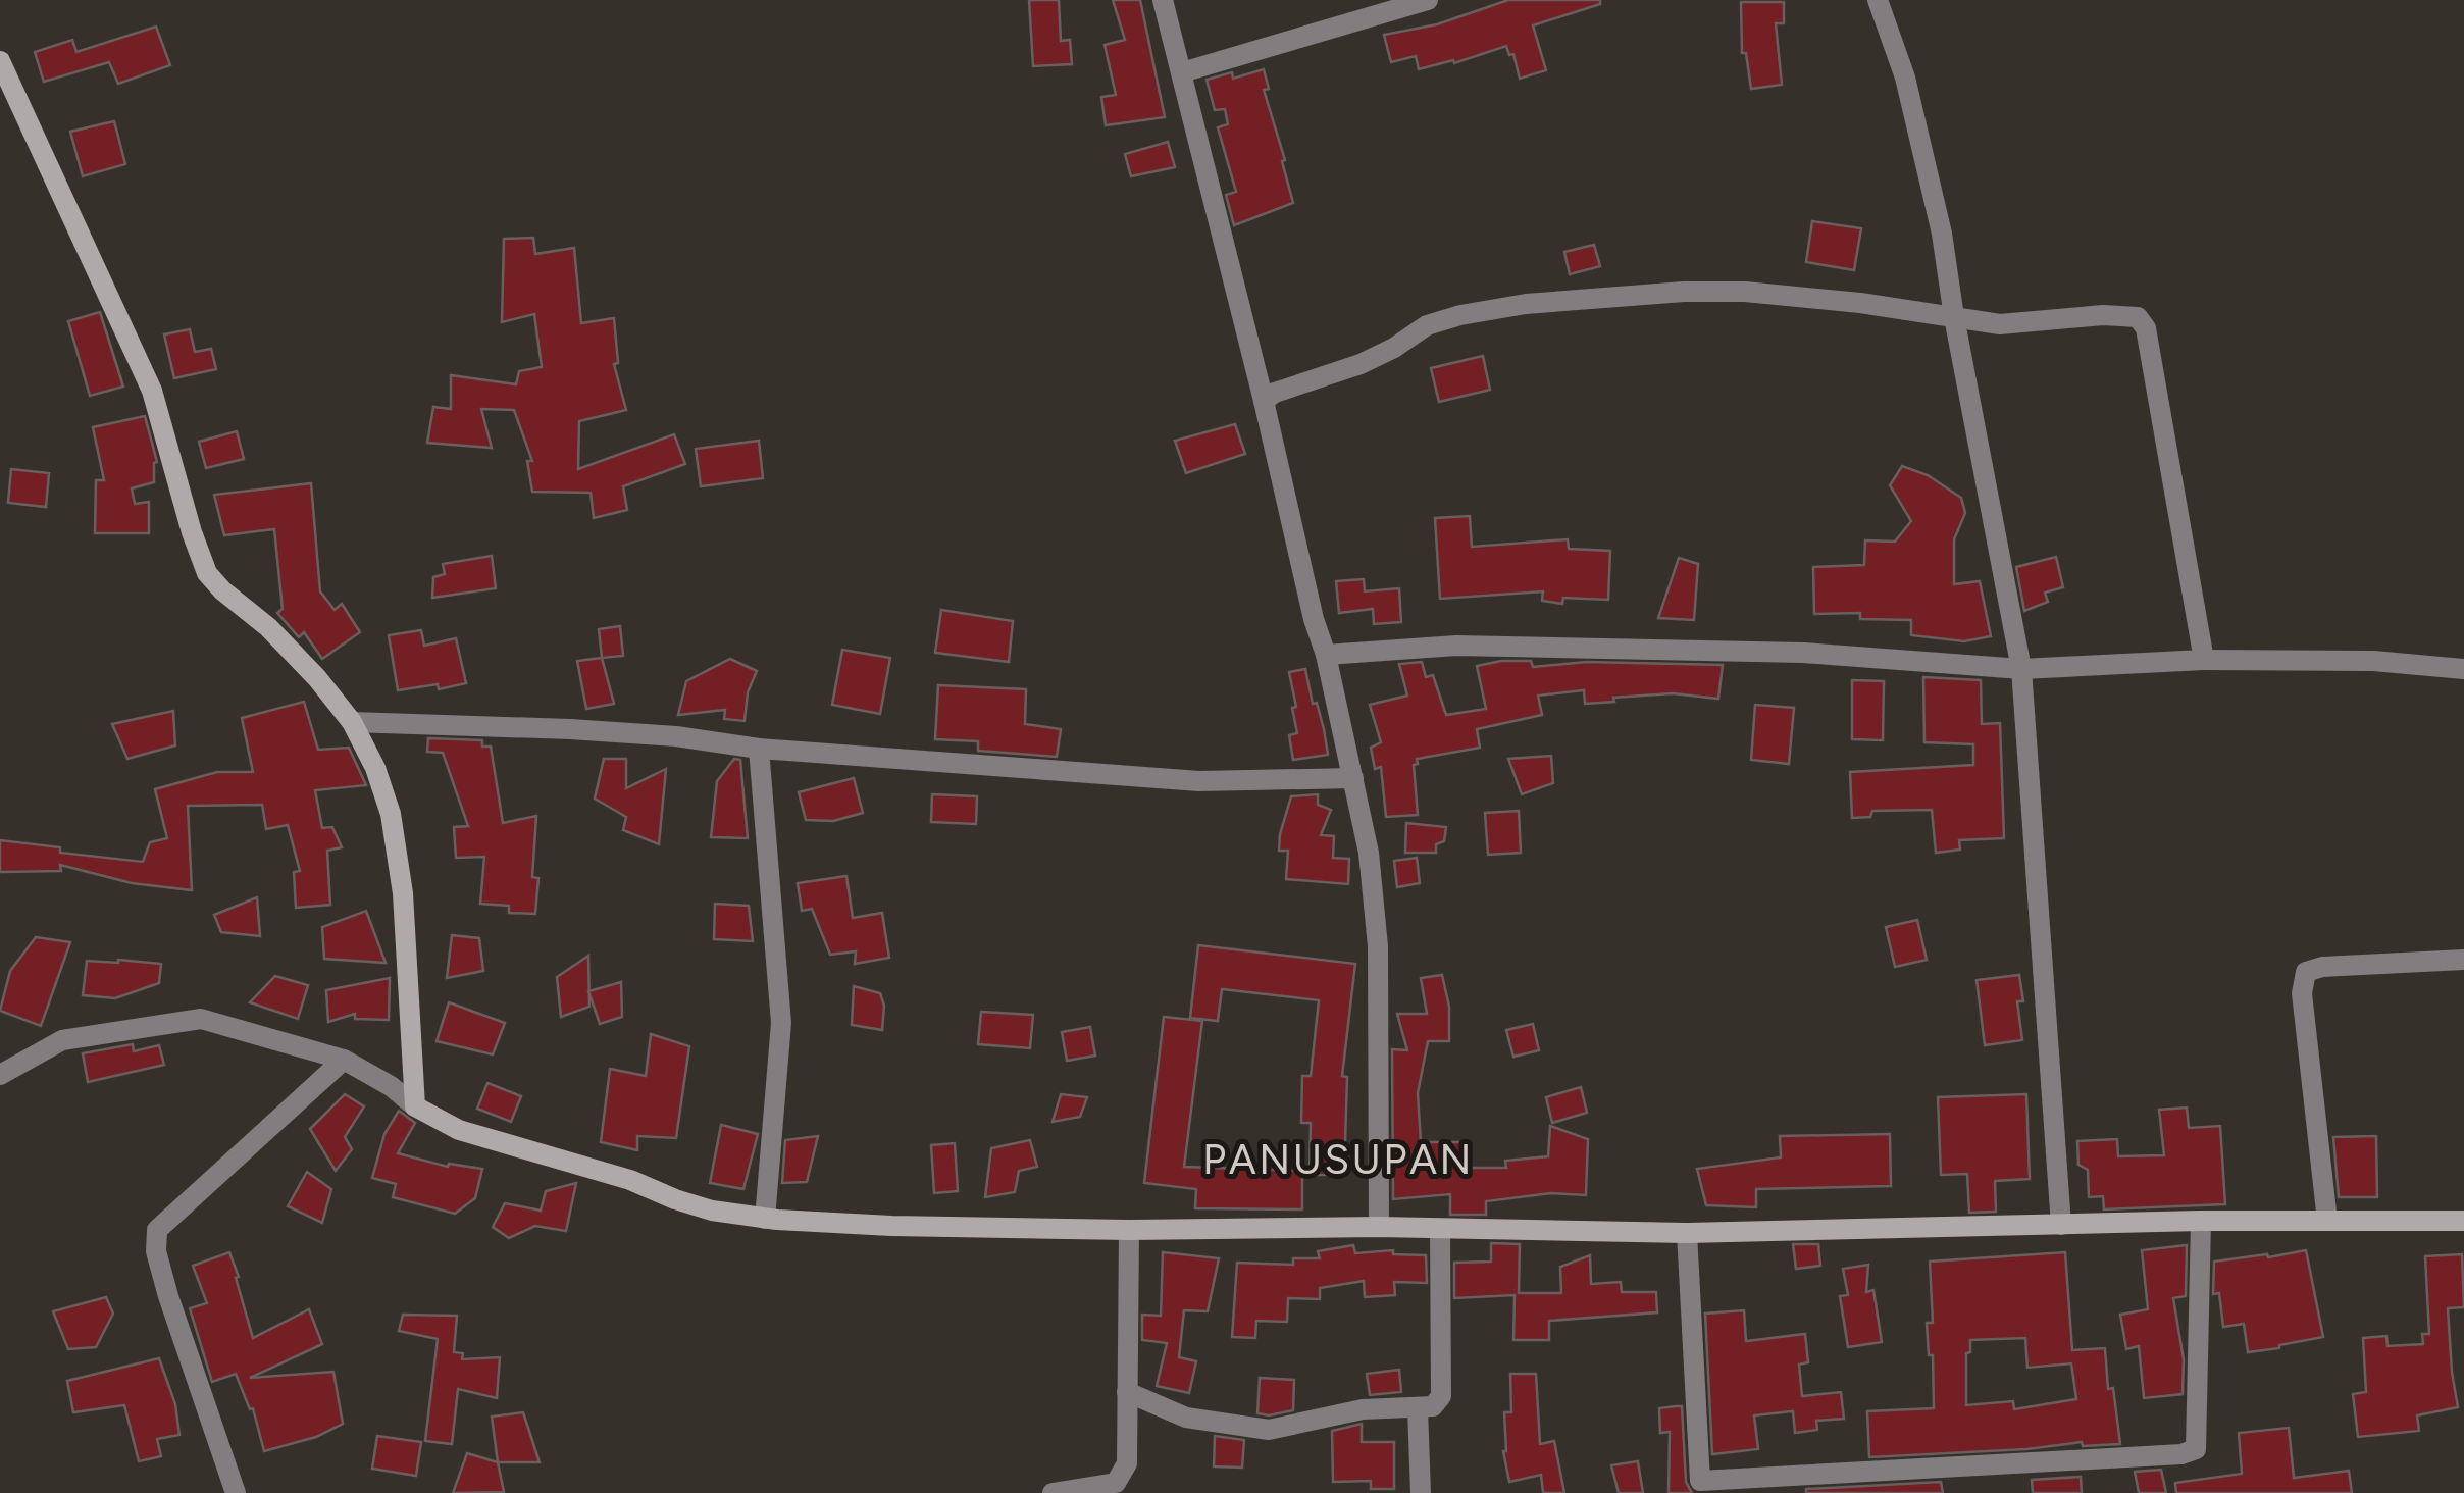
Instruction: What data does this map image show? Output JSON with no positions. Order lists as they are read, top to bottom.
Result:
{
  "districts": ["PANUSUPAN"]
}
